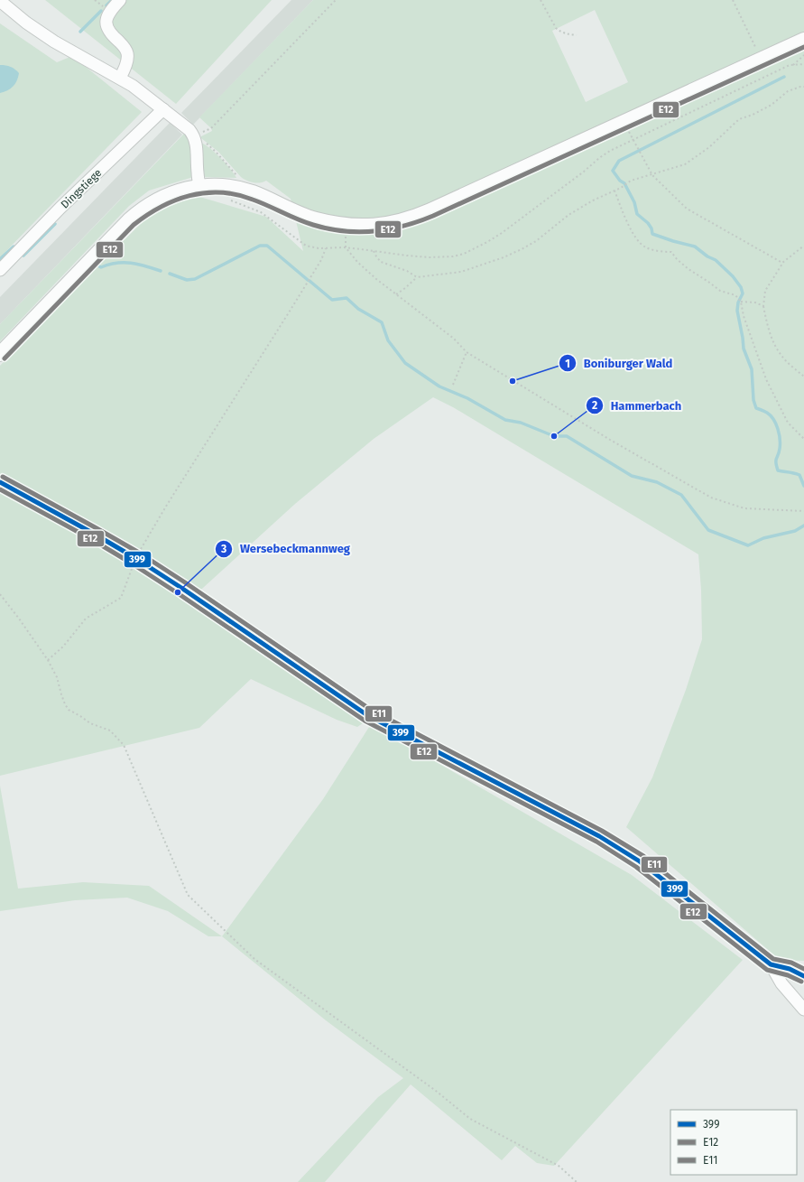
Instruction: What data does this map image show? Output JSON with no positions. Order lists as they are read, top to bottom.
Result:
{
  "streets": {
    "street": ["Dingstiege"]
  },
  "places": ["Boniburger Wald", "Hammerbach", "Wersebeckmannweg"],
  "lines": ["transit line E12", "transit line E11", "transit line 399"],
  "legend": ["399", "E12", "E11"]
}
